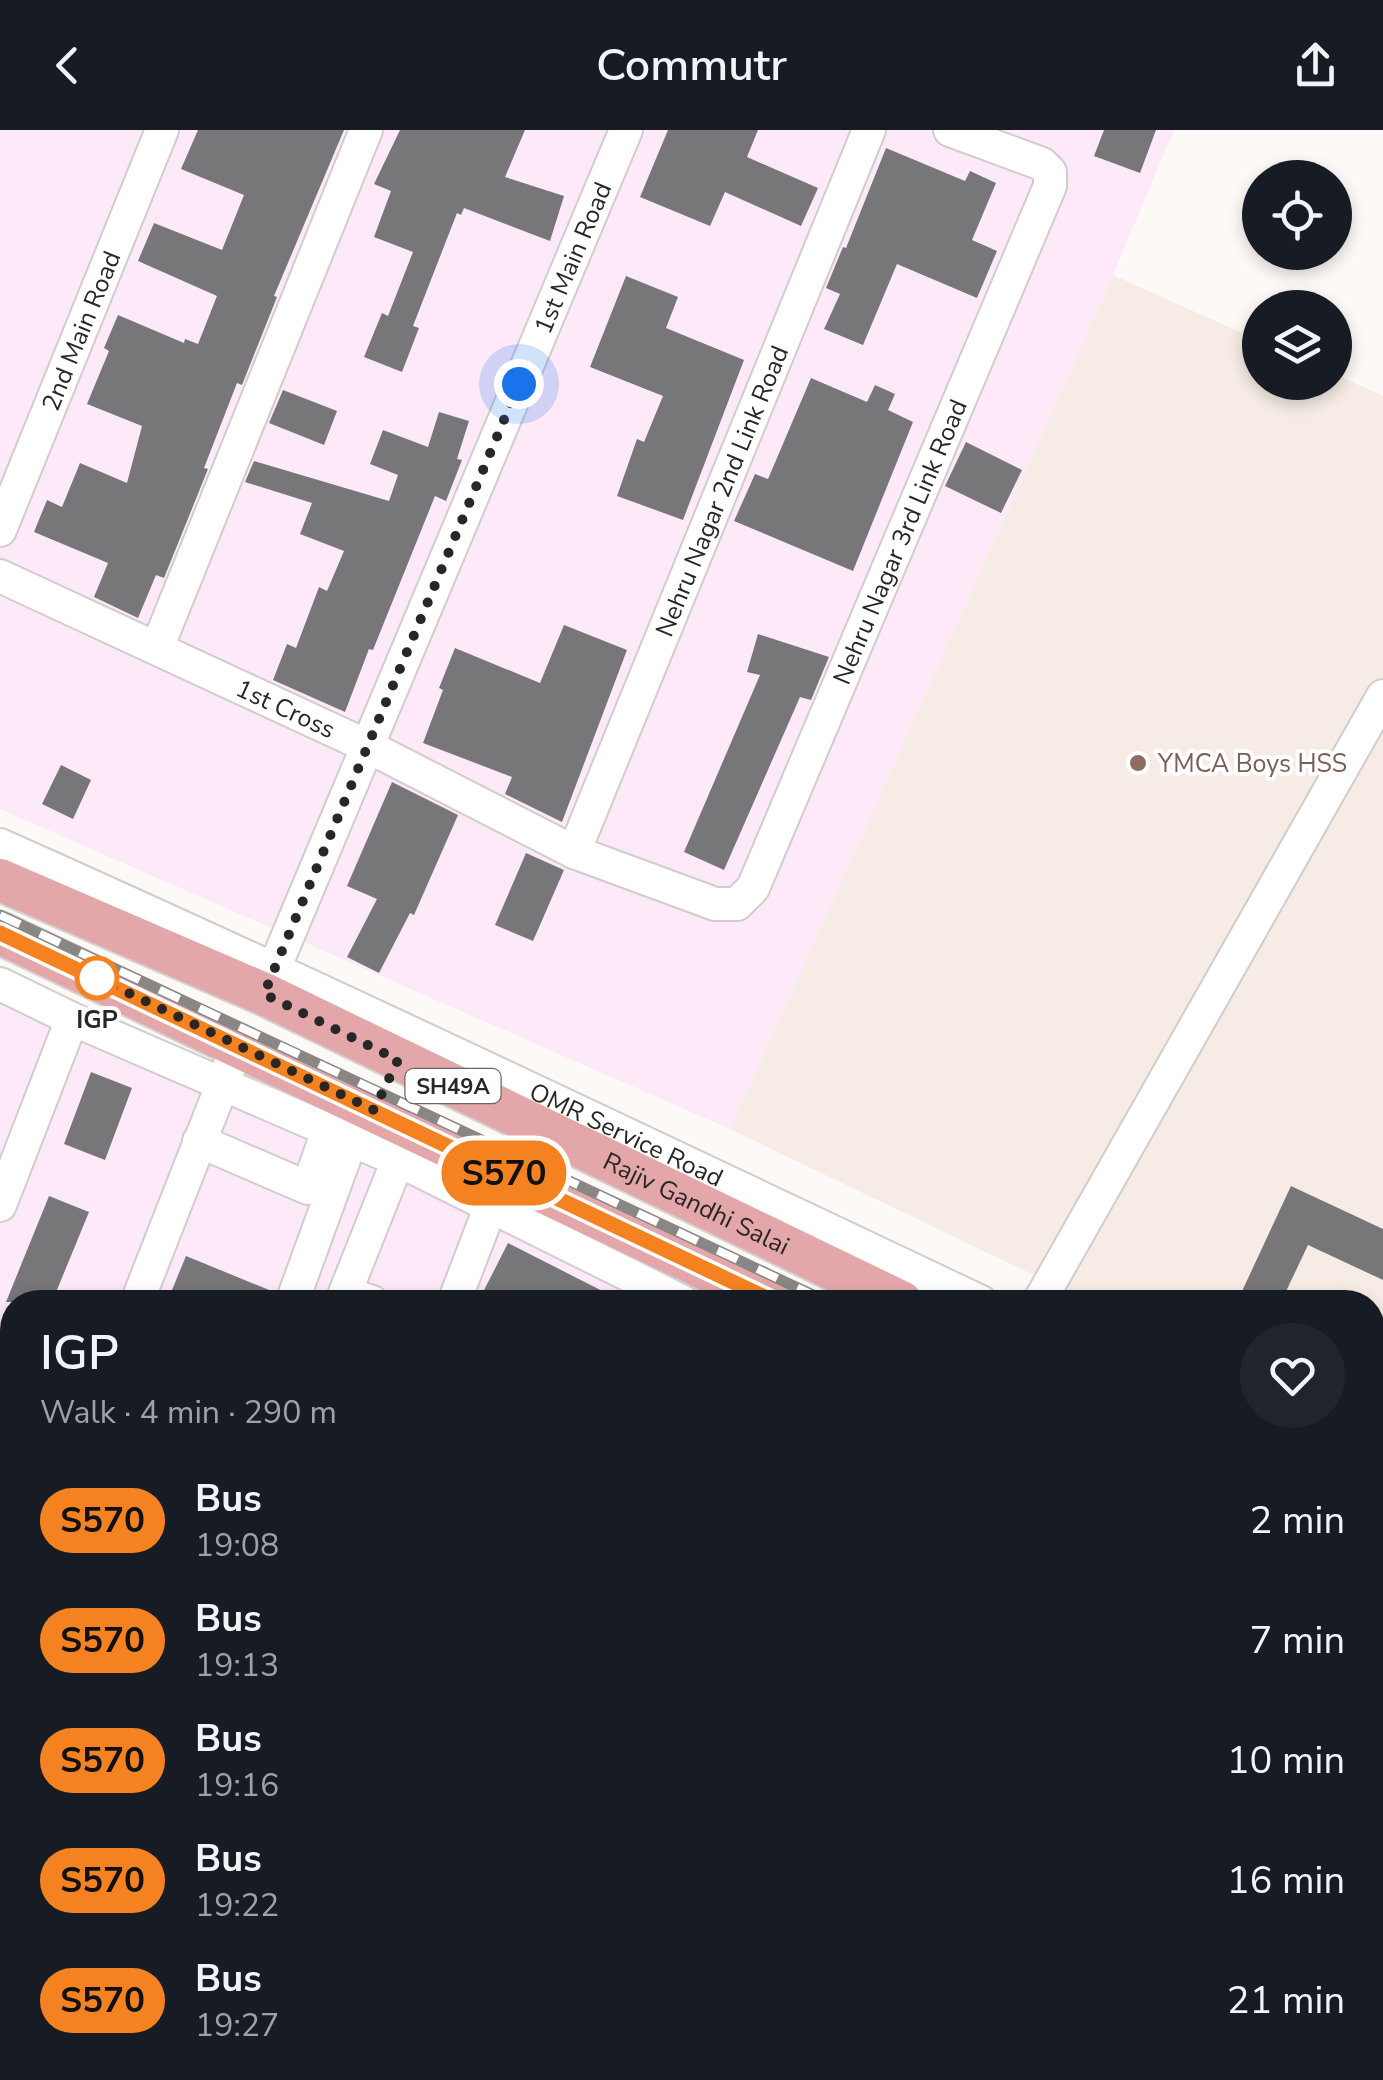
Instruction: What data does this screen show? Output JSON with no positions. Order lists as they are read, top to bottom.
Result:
{
  "streets": {
    "main road": ["SH49A", "Rajiv Gandhi Salai"],
    "street": [
      "1st Main Road",
      "2nd Main Road",
      "Nehru Nagar 2nd Link Road",
      "Nehru Nagar 3rd Link Road",
      "1st Cross",
      "OMR Service Road"
    ]
  },
  "crossings": [
    ["1st Main Road", "1st Cross"],
    ["1st Main Road", "Rajiv Gandhi Salai"],
    ["Nehru Nagar 2nd Link Road", "1st Cross"],
    ["Nehru Nagar 3rd Link Road", "1st Cross"],
    ["OMR Service Road", "Rajiv Gandhi Salai"]
  ],
  "places": ["YMCA Boys HSS", "IGP"],
  "lines": ["bus line S570"],
  "page": {
    "header": "Commutr",
    "on_map": "S570",
    "heading": ["IGP", "Walk · 4 min · 290 m"],
    "list": [
      {
        "mark": "S570",
        "name": "Bus",
        "note": "19:08",
        "value": "2 min"
      },
      {
        "mark": "S570",
        "name": "Bus",
        "note": "19:13",
        "value": "7 min"
      },
      {
        "mark": "S570",
        "name": "Bus",
        "note": "19:16",
        "value": "10 min"
      },
      {
        "mark": "S570",
        "name": "Bus",
        "note": "19:22",
        "value": "16 min"
      },
      {
        "mark": "S570",
        "name": "Bus",
        "note": "19:27",
        "value": "21 min"
      }
    ]
  }
}
